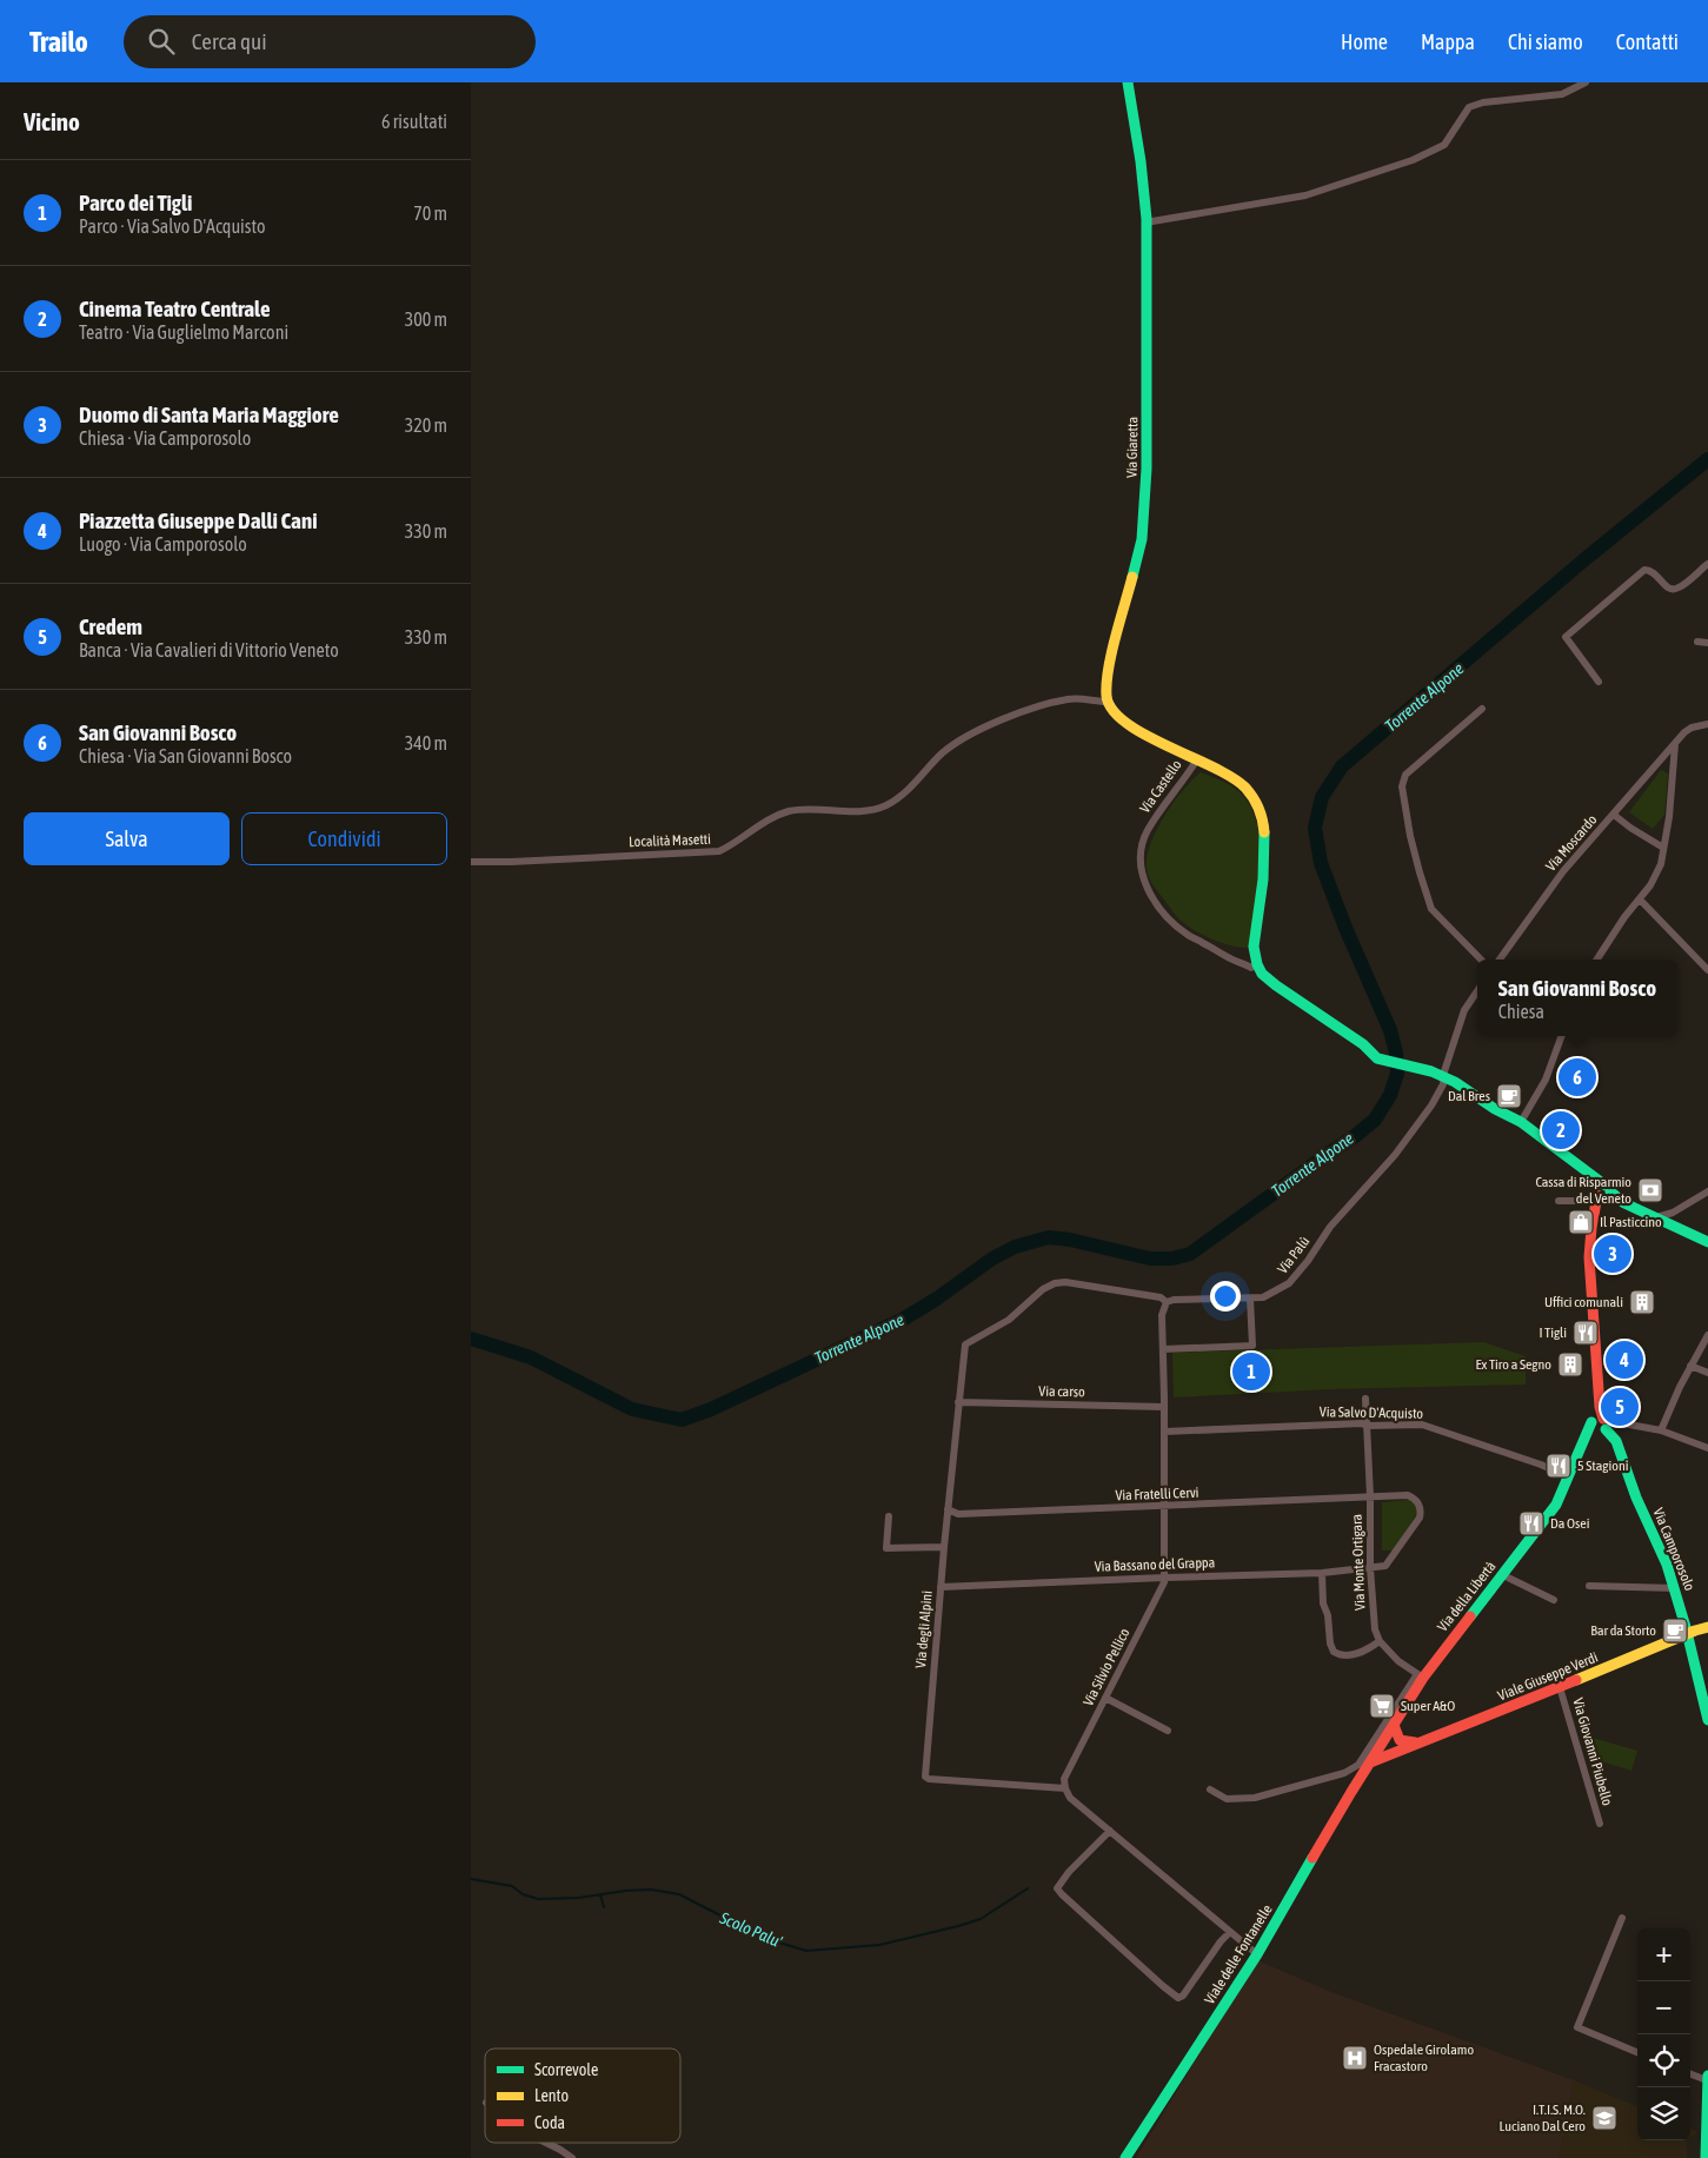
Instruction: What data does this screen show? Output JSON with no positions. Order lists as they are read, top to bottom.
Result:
{
  "streets": {
    "street": [
      "Via Giaretta",
      "Via Castello",
      "Località Masetti",
      "Via Moscardo",
      "Via Palù",
      "Via carso",
      "Via Salvo D'Acquisto",
      "Via Fratelli Cervi",
      "Via Camporosolo",
      "Via Monte Ortigara",
      "Via Bassano del Grappa",
      "Via della Libertà",
      "Via degli Alpini",
      "Via Silvio Pellico",
      "Viale Giuseppe Verdi",
      "Via Giovanni Piubello",
      "Viale delle Fontanelle"
    ]
  },
  "crossings": [
    ["Via Giaretta", "Località Masetti"],
    ["Via Palù", "Via degli Alpini"],
    ["Via Palù", "Via Silvio Pellico"],
    ["Via carso", "Via degli Alpini"],
    ["Via carso", "Via Silvio Pellico"],
    ["Via Salvo D'Acquisto", "Via Monte Ortigara"],
    ["Via Salvo D'Acquisto", "Via della Libertà"],
    ["Via Salvo D'Acquisto", "Via Silvio Pellico"],
    ["Via Fratelli Cervi", "Via Monte Ortigara"],
    ["Via Fratelli Cervi", "Via Bassano del Grappa"],
    ["Via Fratelli Cervi", "Via degli Alpini"],
    ["Via Fratelli Cervi", "Via Silvio Pellico"],
    ["Via Camporosolo", "Via della Libertà"],
    ["Via Camporosolo", "Viale Giuseppe Verdi"],
    ["Via Monte Ortigara", "Via Bassano del Grappa"],
    ["Via Bassano del Grappa", "Via degli Alpini"],
    ["Via Bassano del Grappa", "Via Silvio Pellico"],
    ["Via della Libertà", "Viale Giuseppe Verdi"],
    ["Via della Libertà", "Viale delle Fontanelle"],
    ["Via degli Alpini", "Via Silvio Pellico"],
    ["Viale Giuseppe Verdi", "Via Giovanni Piubello"],
    ["Viale Giuseppe Verdi", "Viale delle Fontanelle"]
  ],
  "water": ["Torrente Alpone", "Scolo Palu'"],
  "places": {
    "cafe": ["Dal Bres", "Bar da Storto"],
    "bank": ["Cassa di Risparmio del Veneto"],
    "shop": ["Il Pasticcino"],
    "building": ["Uffici comunali", "Ex Tiro a Segno"],
    "restaurant": ["I Tigli", "5 Stagioni", "Da Osei"],
    "supermarket": ["Super A&O"],
    "hospital": ["Ospedale Girolamo Fracastoro"],
    "school or university": ["I.T.I.S. M.O. Luciano Dal Cero"]
  },
  "legend": ["Scorrevole", "Lento", "Coda"],
  "page": {
    "header": "Trailo",
    "search": "Cerca qui",
    "nav": [
      "Home",
      "Mappa",
      "Chi siamo",
      "Contatti"
    ],
    "heading": ["Vicino", "6 risultati"],
    "list": [
      {
        "mark": "1",
        "name": "Parco dei Tigli",
        "note": "Parco · Via Salvo D'Acquisto",
        "value": "70 m"
      },
      {
        "mark": "2",
        "name": "Cinema Teatro Centrale",
        "note": "Teatro · Via Guglielmo Marconi",
        "value": "300 m"
      },
      {
        "mark": "3",
        "name": "Duomo di Santa Maria Maggiore",
        "note": "Chiesa · Via Camporosolo",
        "value": "320 m"
      },
      {
        "mark": "4",
        "name": "Piazzetta Giuseppe Dalli Cani",
        "note": "Luogo · Via Camporosolo",
        "value": "330 m"
      },
      {
        "mark": "5",
        "name": "Credem",
        "note": "Banca · Via Cavalieri di Vittorio Veneto",
        "value": "330 m"
      },
      {
        "mark": "6",
        "name": "San Giovanni Bosco",
        "note": "Chiesa · Via San Giovanni Bosco",
        "value": "340 m"
      }
    ],
    "buttons": ["Salva", "Condividi"],
    "popup": ["San Giovanni Bosco", "Chiesa"],
    "pins": [
      "6",
      "2",
      "3",
      "4",
      "1",
      "5"
    ],
    "map_buttons": ["+", "−"]
  }
}
